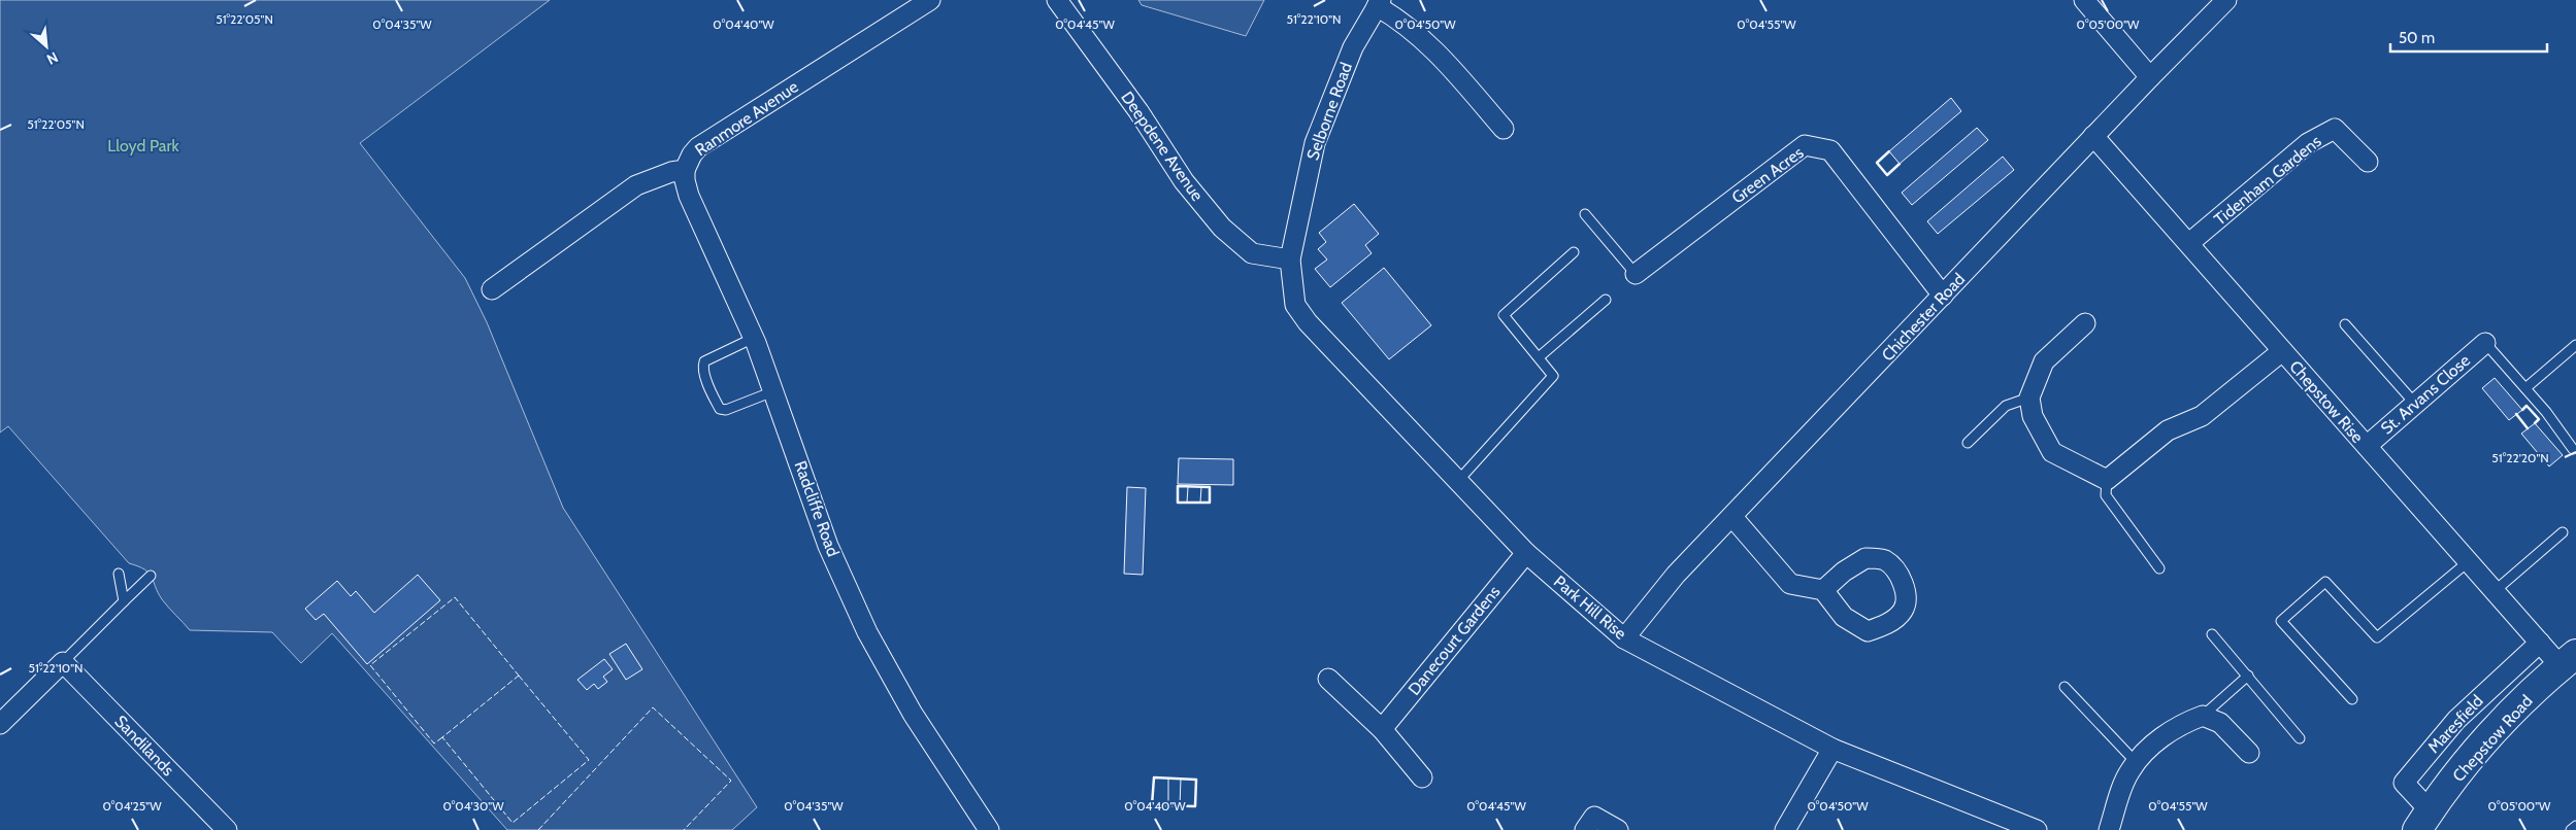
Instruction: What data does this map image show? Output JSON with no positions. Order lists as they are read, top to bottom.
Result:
{
  "streets": {
    "highway": ["Chepstow Road"],
    "street": [
      "Selborne Road",
      "Ranmore Avenue",
      "Deepdene Avenue",
      "Green Acres",
      "Tidenham Gardens",
      "Chichester Road",
      "St. Arvans Close",
      "Chepstow Rise",
      "Radcliffe Road",
      "Park Hill Rise",
      "Danecourt Gardens",
      "Maresfield",
      "Sandilands"
    ]
  },
  "crossings": [
    ["Selborne Road", "Deepdene Avenue"],
    ["Selborne Road", "Park Hill Rise"],
    ["Ranmore Avenue", "Radcliffe Road"],
    ["Deepdene Avenue", "Park Hill Rise"],
    ["Green Acres", "Chichester Road"],
    ["Tidenham Gardens", "Chepstow Rise"],
    ["Chichester Road", "Chepstow Rise"],
    ["Chichester Road", "Park Hill Rise"],
    ["St. Arvans Close", "Chepstow Rise"],
    ["Chepstow Rise", "Maresfield"],
    ["Chepstow Rise", "Chepstow Road"],
    ["Park Hill Rise", "Danecourt Gardens"],
    ["Maresfield", "Chepstow Road"]
  ],
  "parks": ["Lloyd Park"],
  "scale_bar": "50 m",
  "north": "bottom right",
  "coordinates": [
    "51°22'05\"N",
    "51°22'10\"N",
    "0°04'35\"W",
    "0°04'40\"W",
    "0°04'45\"W",
    "0°04'50\"W",
    "0°04'55\"W",
    "0°05'00\"W",
    "51°22'20\"N",
    "0°04'25\"W",
    "0°04'30\"W"
  ]
}
